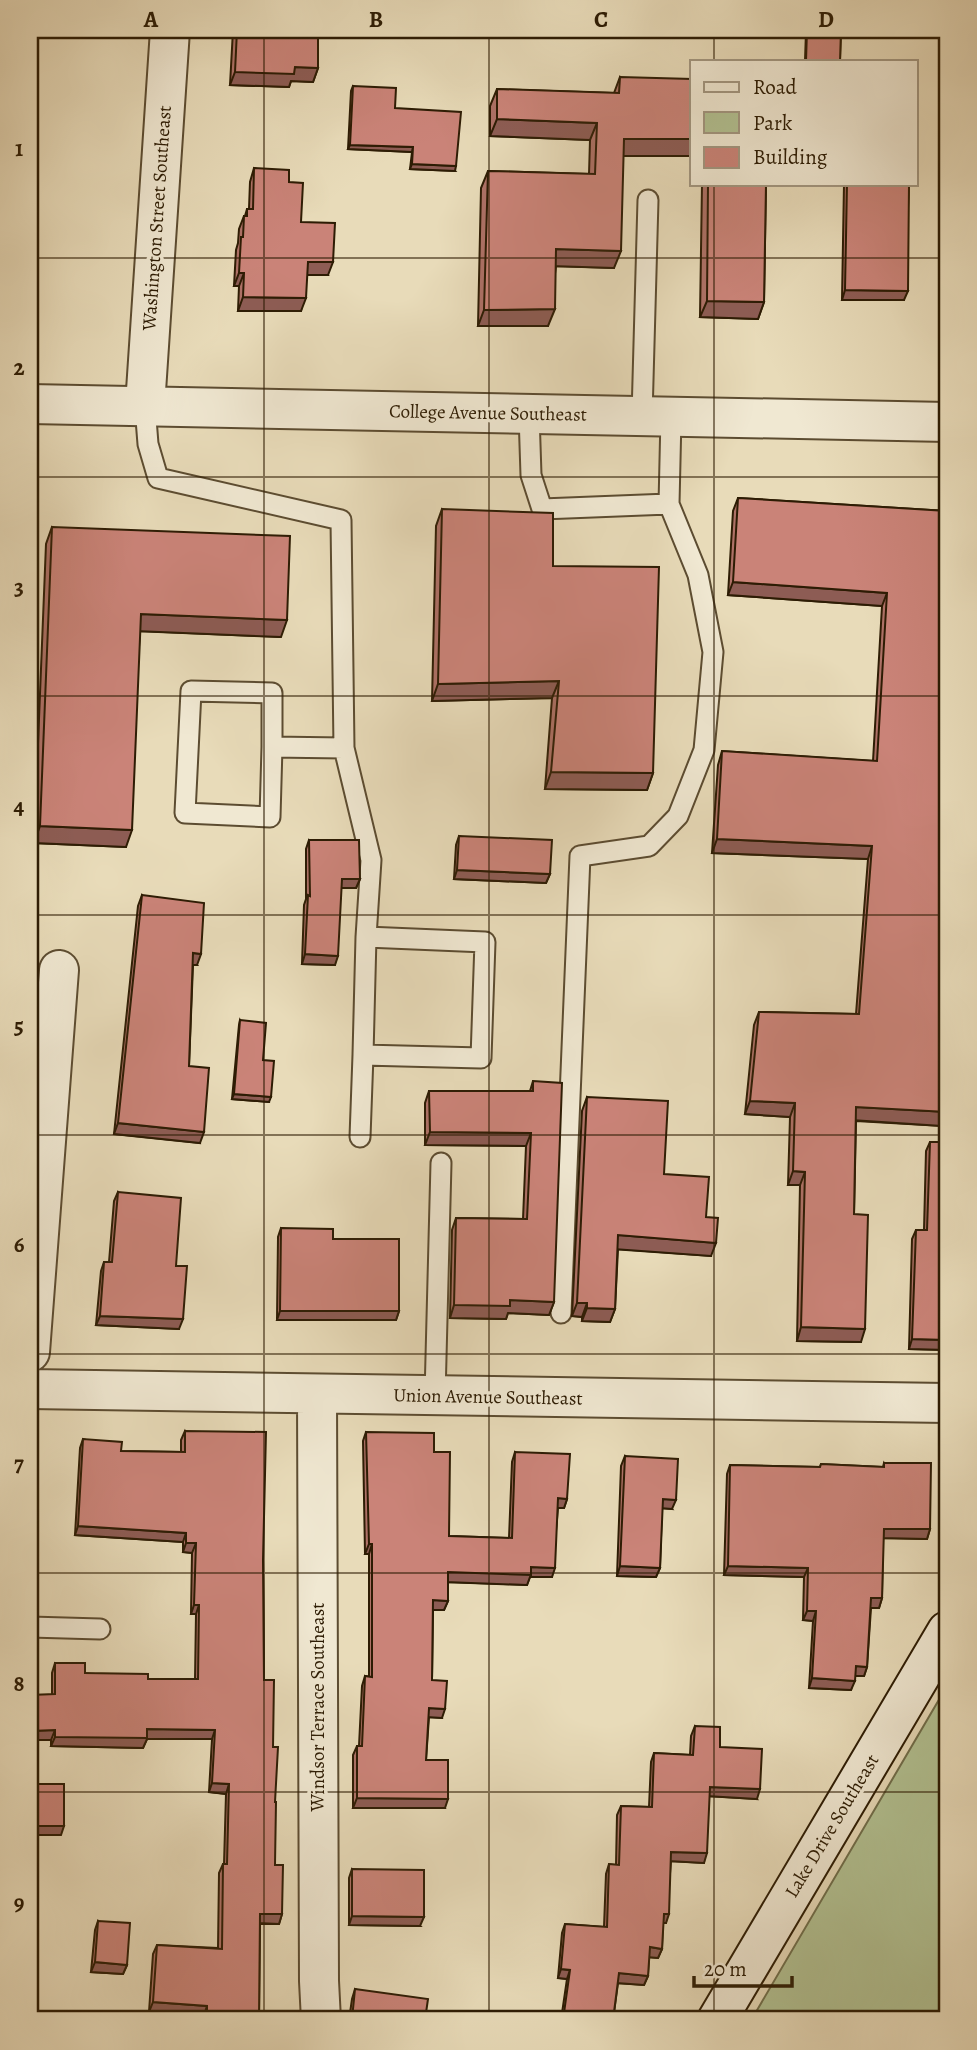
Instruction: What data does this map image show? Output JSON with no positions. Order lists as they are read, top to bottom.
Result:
{
  "streets": {
    "street": [
      "Washington Street Southeast",
      "College Avenue Southeast",
      "Union Avenue Southeast",
      "Windsor Terrace Southeast",
      "Lake Drive Southeast"
    ]
  },
  "crossings": [
    ["Washington Street Southeast", "College Avenue Southeast"],
    ["Union Avenue Southeast", "Windsor Terrace Southeast"]
  ],
  "legend": ["Road", "Park", "Building"],
  "scale_bar": "20 m",
  "grid": {
    "columns": [
      "A",
      "B",
      "C",
      "D"
    ],
    "rows": [
      "1",
      "2",
      "3",
      "4",
      "5",
      "6",
      "7",
      "8",
      "9"
    ]
  }
}
